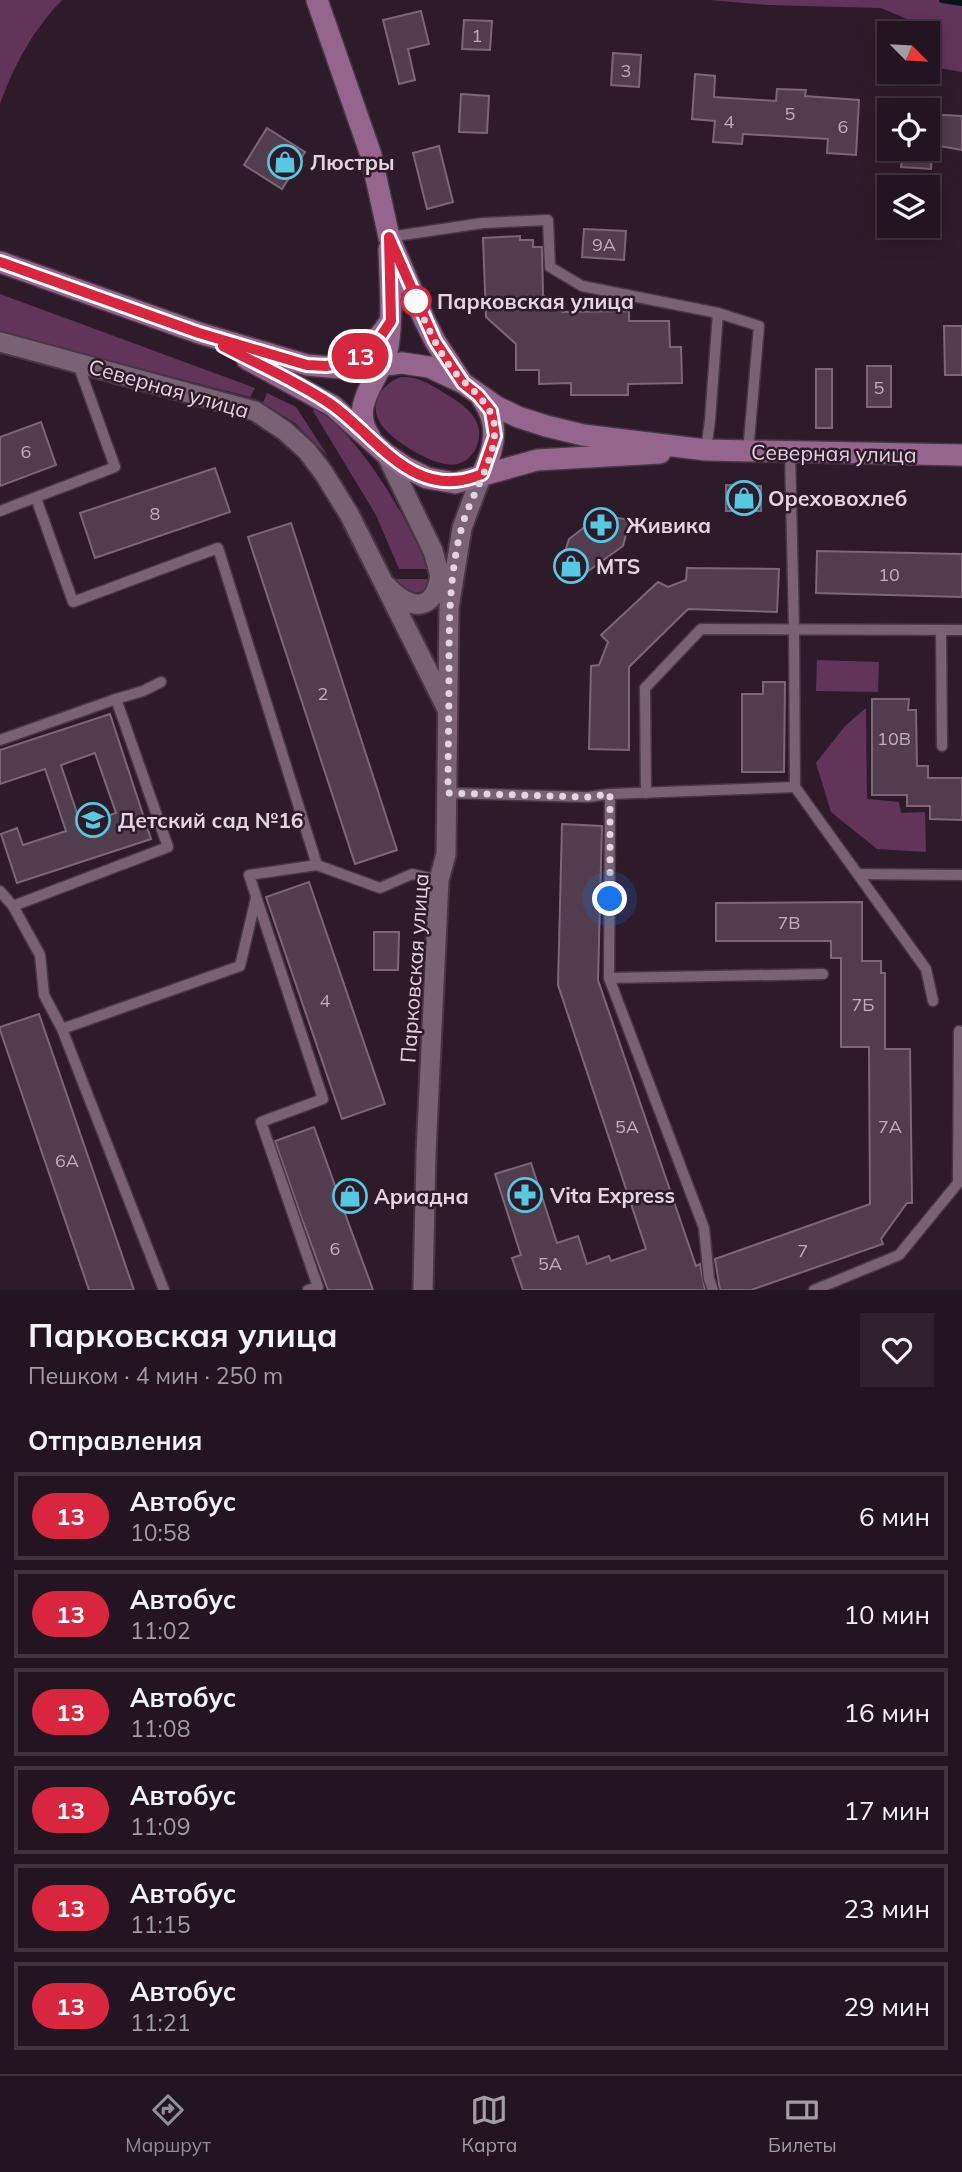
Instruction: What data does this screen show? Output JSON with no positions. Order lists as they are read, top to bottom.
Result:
{
  "streets": {
    "main road": ["Северная улица"],
    "street": ["Парковская улица"]
  },
  "crossings": [
    ["Северная улица", "Парковская улица"]
  ],
  "places": {
    "shop": [
      "Люстры",
      "Ореховохлеб",
      "MTS",
      "Ариадна"
    ],
    "other": ["Парковская улица"],
    "pharmacy": ["Живика", "Vita Express"],
    "school or university": ["Детский сад №16"]
  },
  "lines": ["bus line 13"],
  "house_numbers": [
    "1",
    "3",
    "5",
    "4",
    "6",
    "9А",
    "5",
    "6",
    "8",
    "10",
    "2",
    "10В",
    "7В",
    "4",
    "7Б",
    "5А",
    "7А",
    "6А",
    "6",
    "7",
    "5А"
  ],
  "north": "bottom right",
  "page": {
    "on_map": "13",
    "heading": [
      ["Парковская улица", "Пешком · 4 мин · 250 m"],
      "Отправления"
    ],
    "list": [
      {
        "mark": "13",
        "name": "Автобус",
        "note": "10:58",
        "value": "6 мин"
      },
      {
        "mark": "13",
        "name": "Автобус",
        "note": "11:02",
        "value": "10 мин"
      },
      {
        "mark": "13",
        "name": "Автобус",
        "note": "11:08",
        "value": "16 мин"
      },
      {
        "mark": "13",
        "name": "Автобус",
        "note": "11:09",
        "value": "17 мин"
      },
      {
        "mark": "13",
        "name": "Автобус",
        "note": "11:15",
        "value": "23 мин"
      },
      {
        "mark": "13",
        "name": "Автобус",
        "note": "11:21",
        "value": "29 мин"
      }
    ],
    "tabs": ["Маршрут", "Карта", "Билеты"]
  }
}
